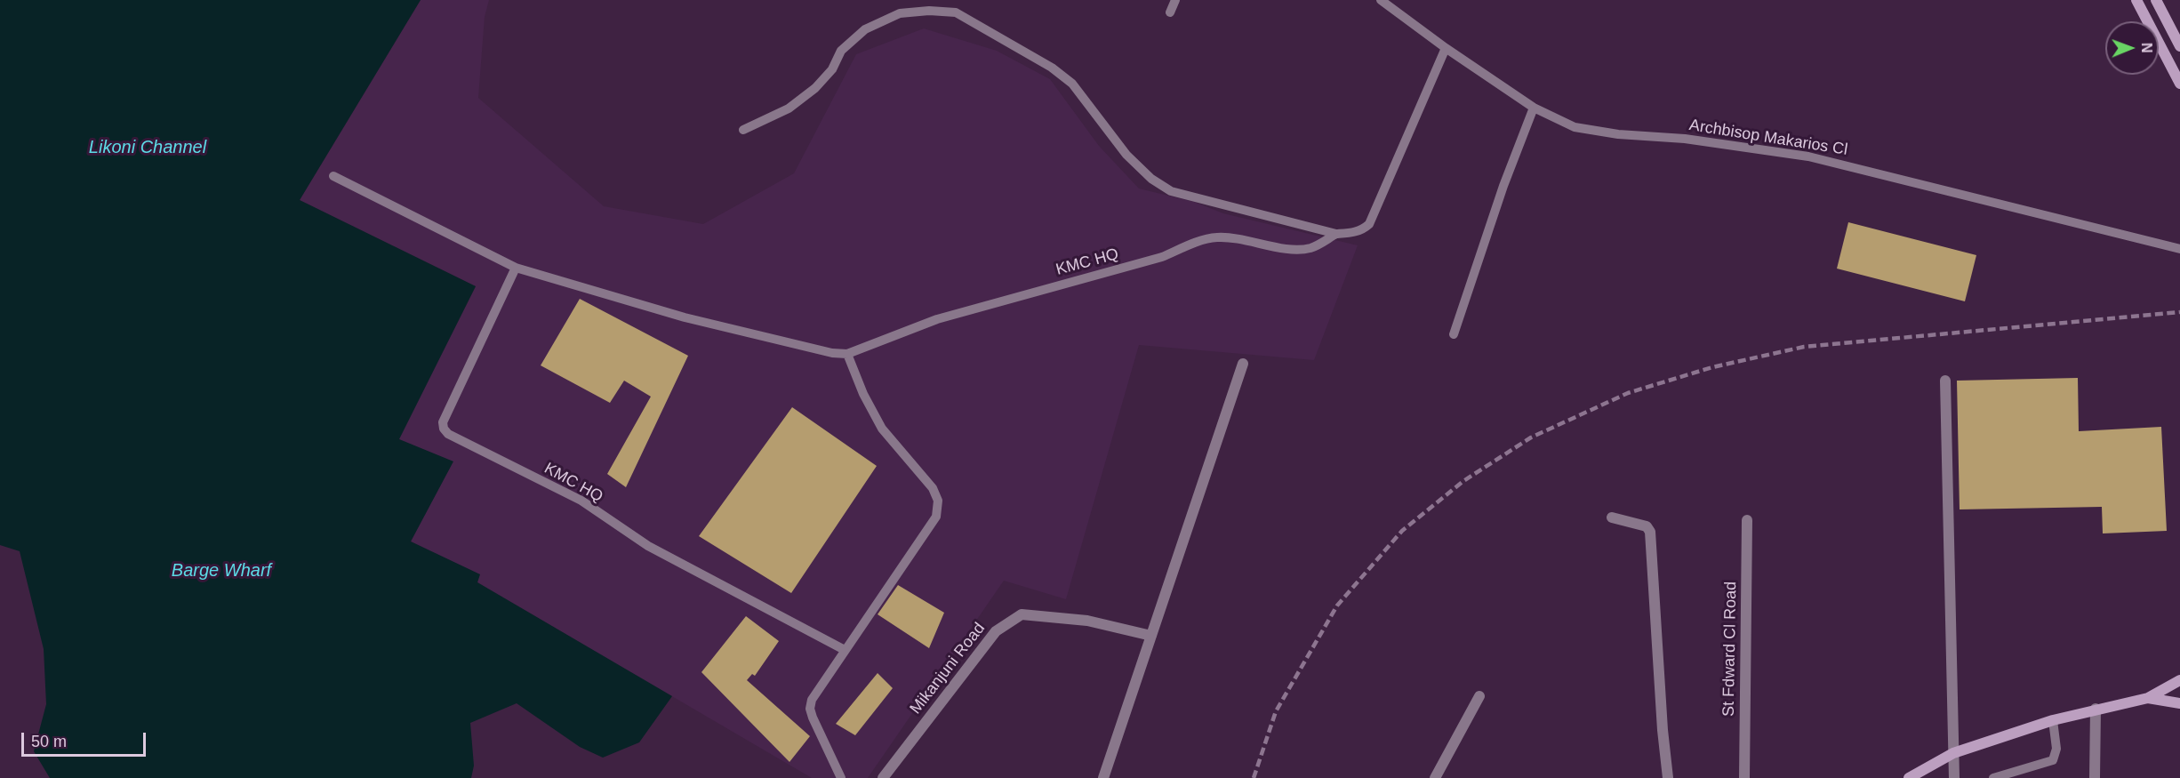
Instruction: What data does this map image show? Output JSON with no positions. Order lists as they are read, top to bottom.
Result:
{
  "streets": {
    "street": ["St Fdward Cl Road", "Mikanjuni Road"],
    "lane": ["Archbisop Makarios Cl", "KMC HQ"]
  },
  "water": ["Likoni Channel", "Barge Wharf"],
  "scale_bar": "50 m",
  "north": "right"
}
